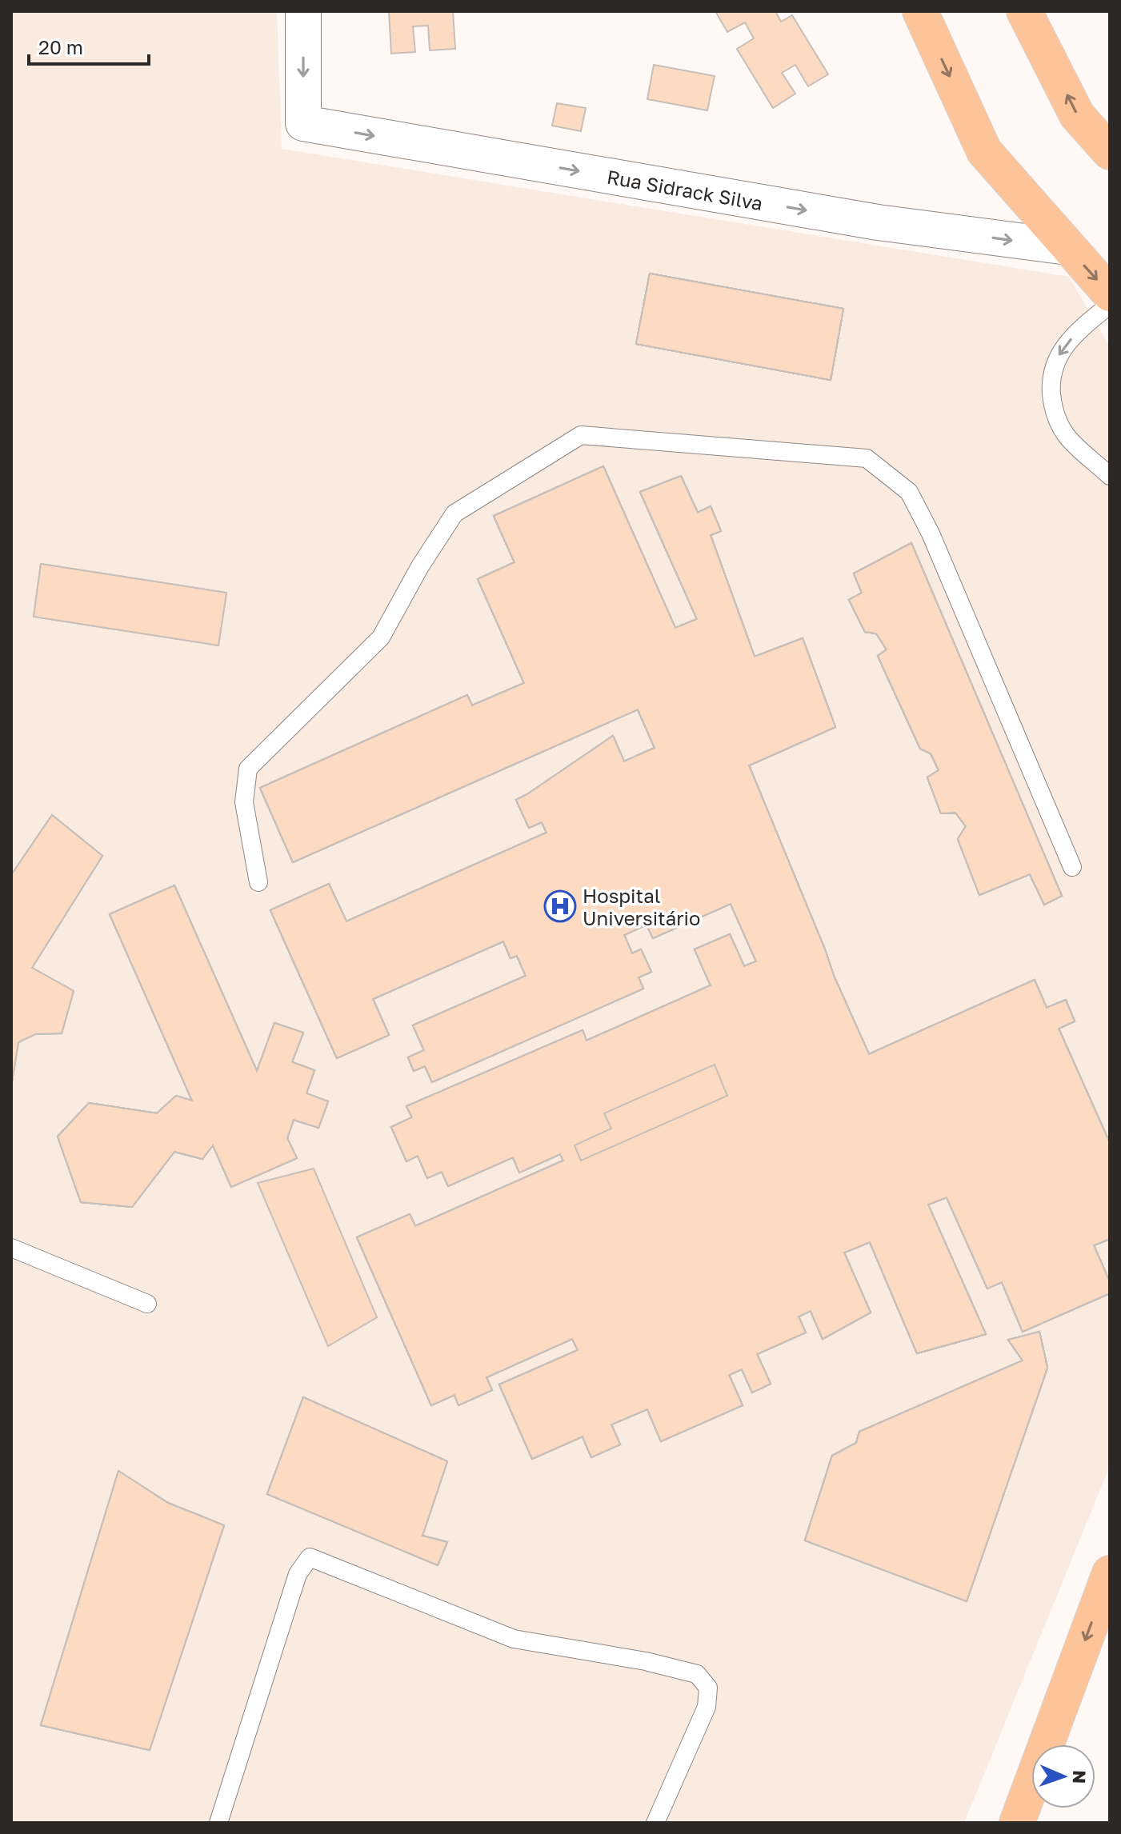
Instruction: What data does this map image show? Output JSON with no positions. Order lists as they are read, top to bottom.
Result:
{
  "streets": {
    "street": ["Rua Sidrack Silva"]
  },
  "one_way": ["Rua Sidrack Silva"],
  "places": {
    "hospital": ["Hospital Universitário"]
  },
  "scale_bar": "20 m",
  "north": "right"
}
